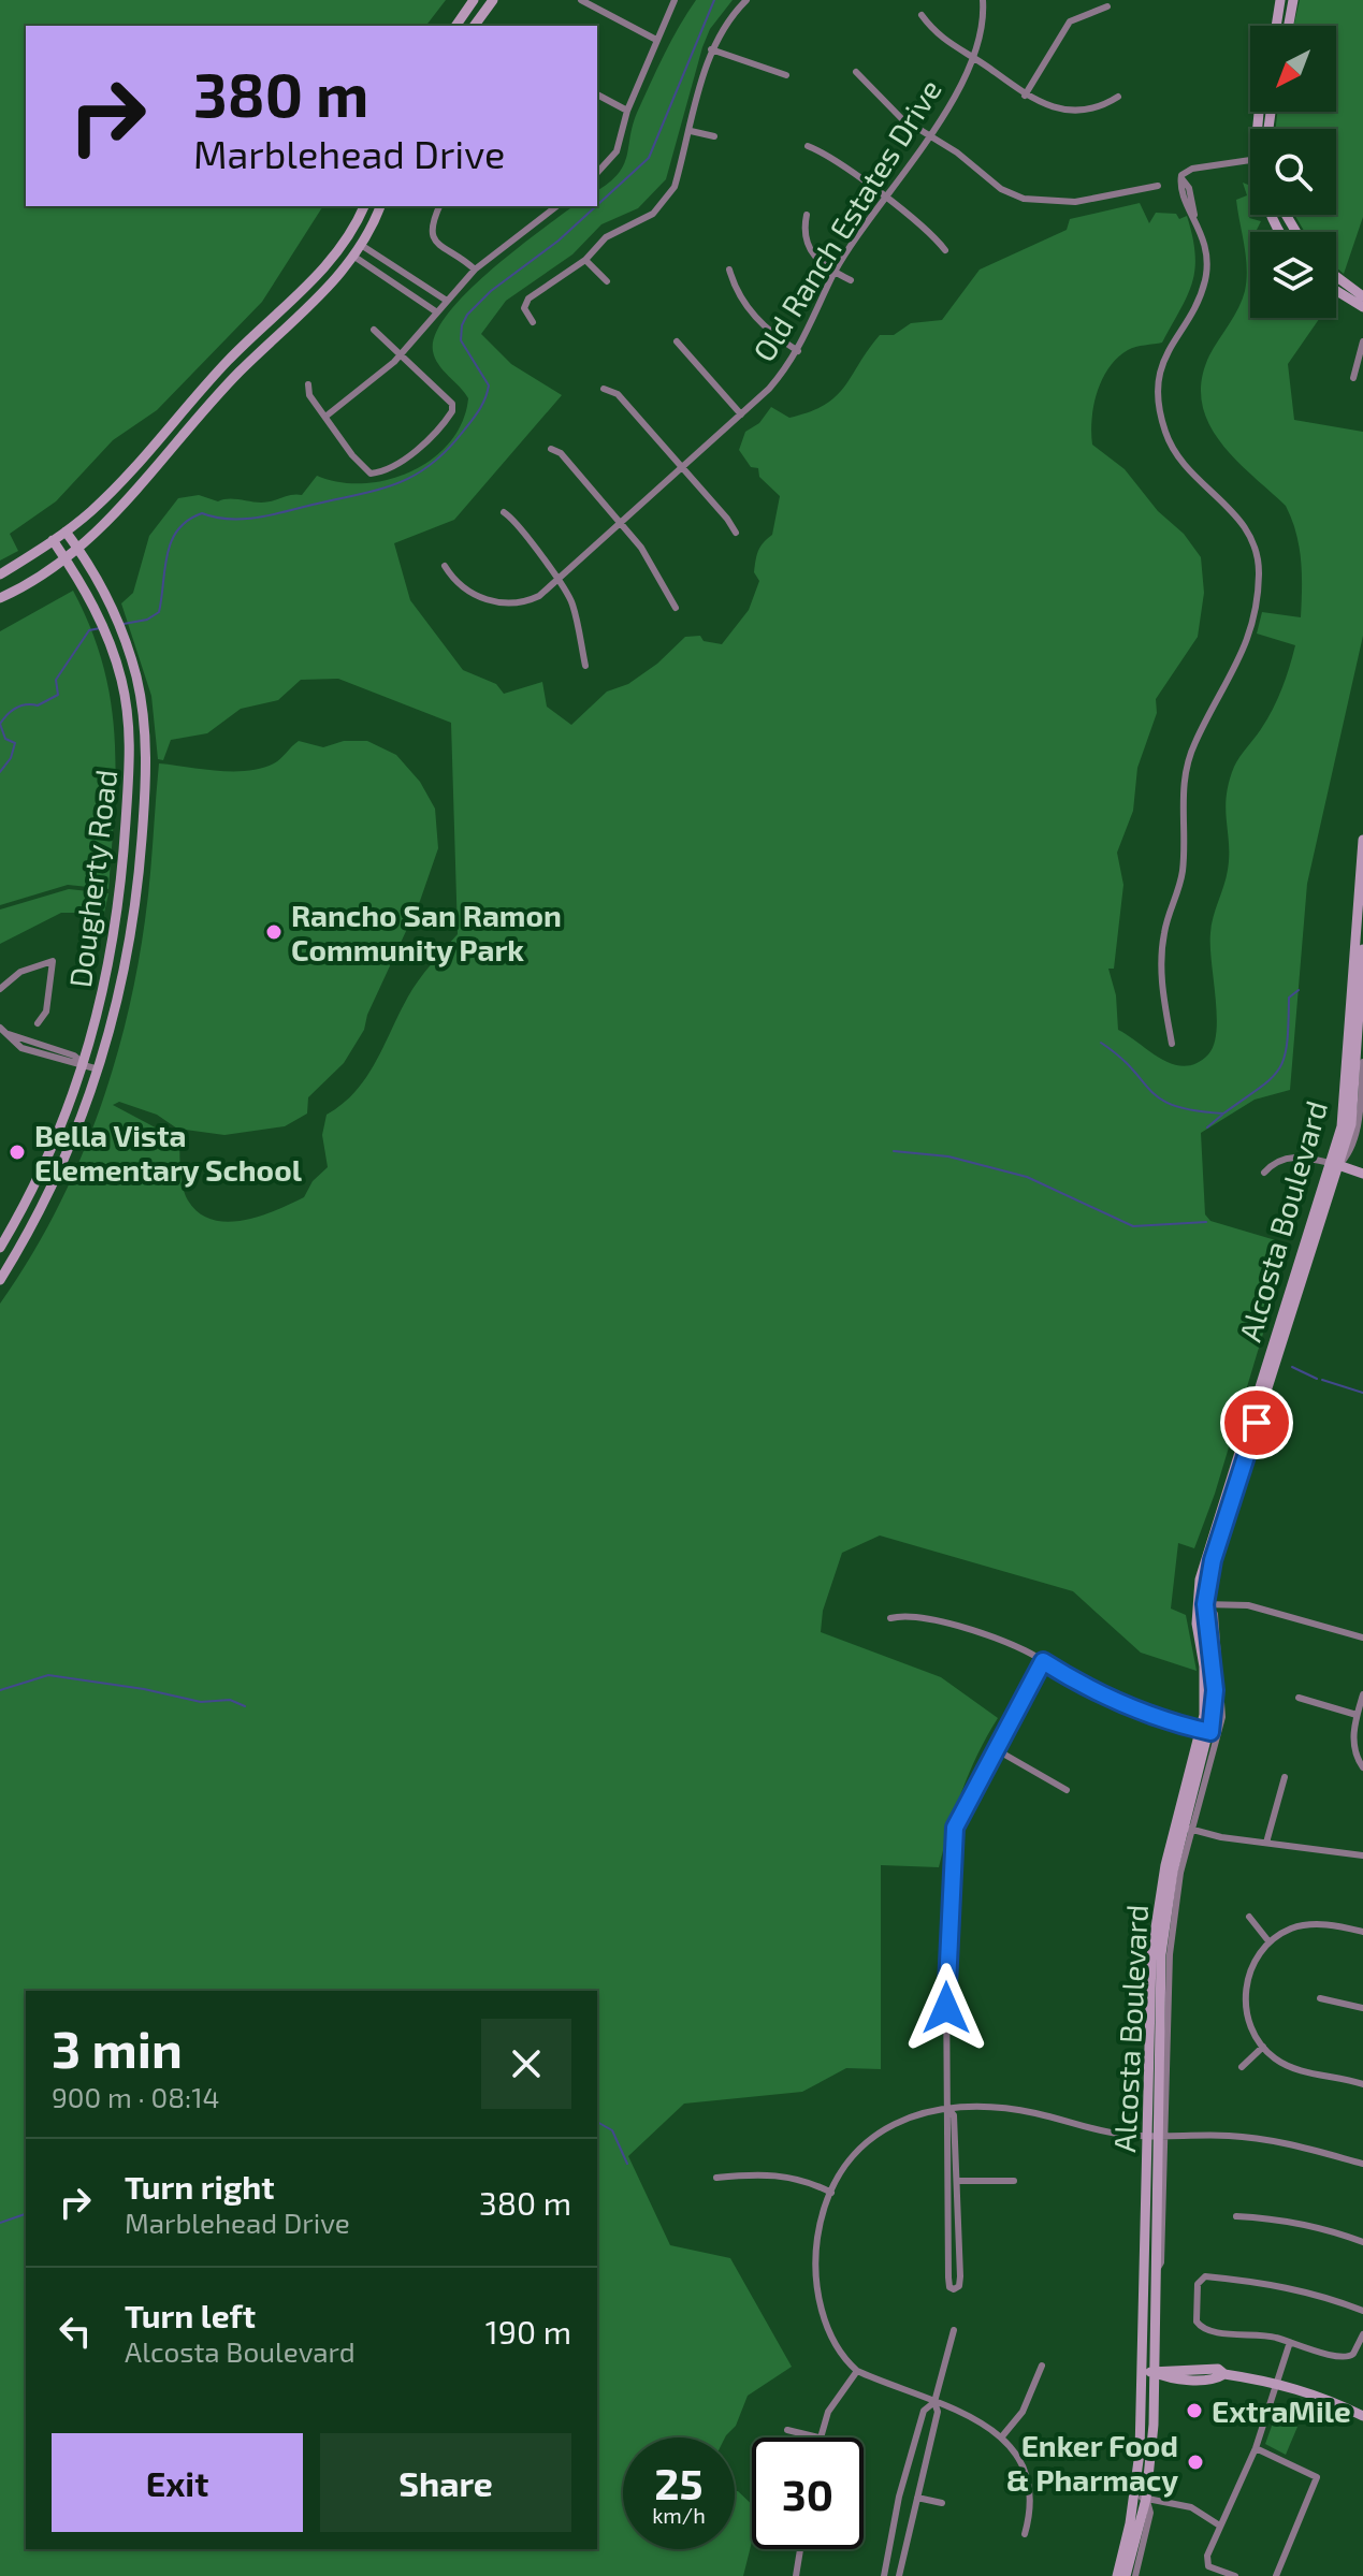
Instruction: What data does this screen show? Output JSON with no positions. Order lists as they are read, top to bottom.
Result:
{
  "streets": {
    "main road": ["Dougherty Road", "Alcosta Boulevard"],
    "street": ["Old Ranch Estates Drive"]
  },
  "places": [
    "Rancho San Ramon Community Park",
    "Bella Vista Elementary School",
    "ExtraMile",
    "Enker Food & Pharmacy"
  ],
  "north": "bottom left",
  "page": {
    "turn": ["380 m", "Marblehead Drive"],
    "heading": ["3 min", "900 m · 08:14"],
    "list": [
      {
        "name": "Turn right",
        "note": "Marblehead Drive",
        "value": "380 m"
      },
      {
        "name": "Turn left",
        "note": "Alcosta Boulevard",
        "value": "190 m"
      }
    ],
    "buttons": ["Exit", "Share"],
    "speed": "25 km/h",
    "limit": "30"
  }
}
